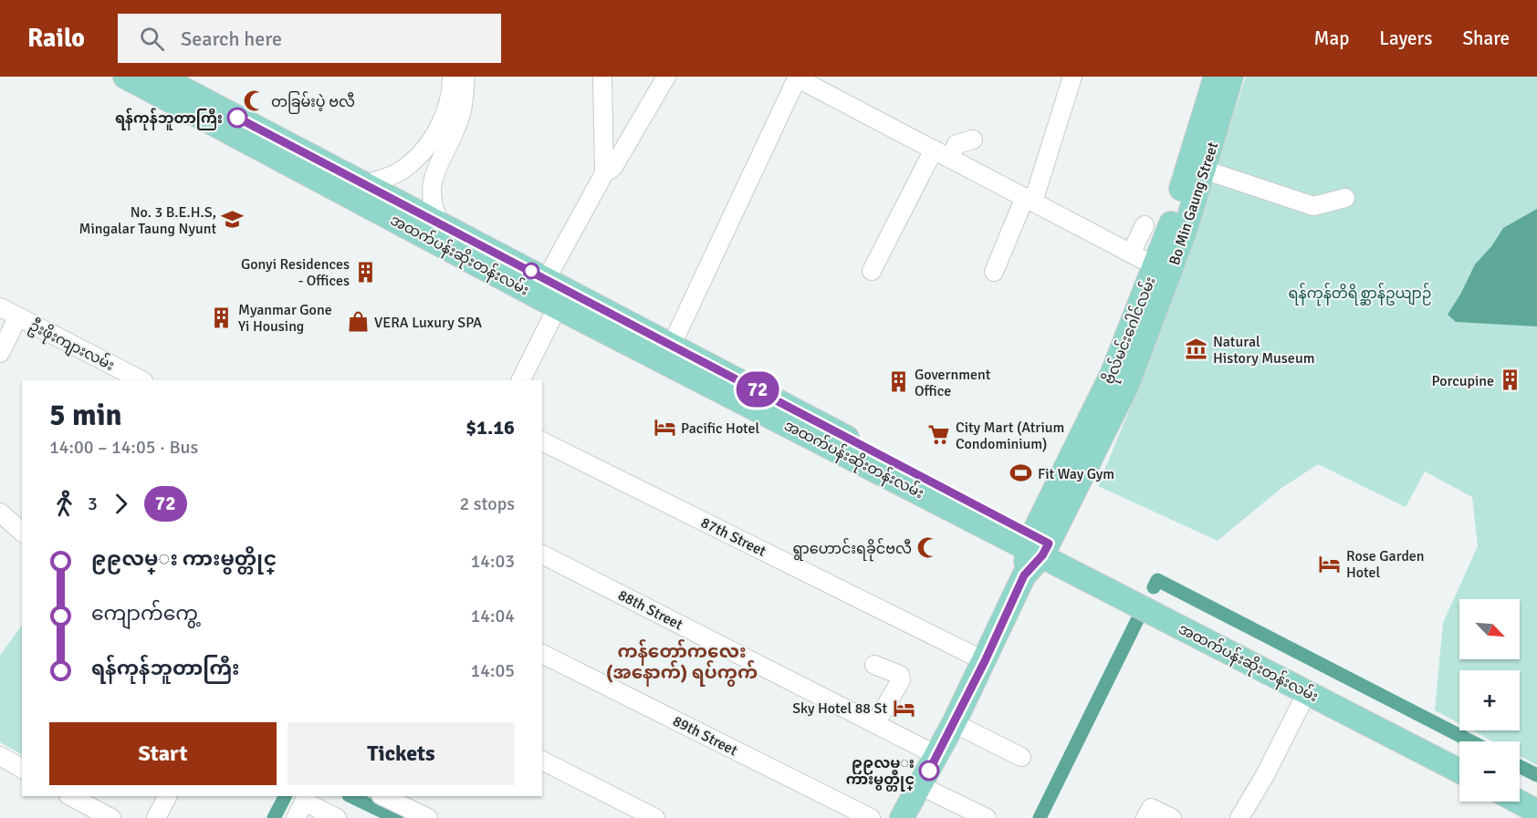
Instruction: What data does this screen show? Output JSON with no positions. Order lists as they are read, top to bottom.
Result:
{
  "streets": {
    "main road": ["Bo Min Gaung Street", "အထက်ပန်းဆိုးတန်းလမ်း", "ဗိုလ်မင်းဂေါင်လမ်း"],
    "street": [
      "ဦးဖိုးကျားလမ်း",
      "87th Street",
      "88th Street",
      "89th Street"
    ]
  },
  "crossings": [
    ["Bo Min Gaung Street", "အထက်ပန်းဆိုးတန်းလမ်း"],
    ["Bo Min Gaung Street", "ဗိုလ်မင်းဂေါင်လမ်း"],
    ["အထက်ပန်းဆိုးတန်းလမ်း", "ဗိုလ်မင်းဂေါင်လမ်း"]
  ],
  "districts": ["ကန်တော်ကလေး (အနောက်) ရပ်ကွက်"],
  "parks": ["ရန်ကုန်တိရိစ္ဆာန်ဥယျာဉ်"],
  "places": {
    "mosque": ["တခြမ်းပဲ့ ဗလီ", "ရွာဟောင်းရခိုင်ဗလီ"],
    "other": ["ရန်ကုန်ဘူတာကြီး", "၉၉လမ္း ကားမွတ္တိုင္"],
    "school or university": ["No. 3 B.E.H.S, Mingalar Taung Nyunt"],
    "building": [
      "Gonyi Residences - Offices",
      "Myanmar Gone Yi Housing",
      "Porcupine",
      "Government Office"
    ],
    "shop": ["VERA Luxury SPA"],
    "museum": ["Natural History Museum"],
    "hotel": ["Pacific Hotel", "Rose Garden Hotel", "Sky Hotel 88 St"],
    "supermarket": ["City Mart (Atrium Condominium)"],
    "sports": ["Fit Way Gym"]
  },
  "lines": ["bus line 72"],
  "north": "bottom right",
  "page": {
    "header": "Railo",
    "search": "Search here",
    "nav": ["Map", "Layers", "Share"],
    "on_map": "72",
    "heading": ["5 min", "14:00 – 14:05 · Bus", "$1.16"],
    "legs": ["3", "72", "2 stops"],
    "list": [
      {
        "name": "၉၉လမ္း ကားမွတ္တိုင္",
        "value": "14:03"
      },
      {
        "name": "ကျောက်ကွေ့",
        "value": "14:04"
      },
      {
        "name": "ရန်ကုန်ဘူတာကြီး",
        "value": "14:05"
      }
    ],
    "map_buttons": ["+", "−"],
    "buttons": ["Start", "Tickets"]
  }
}
